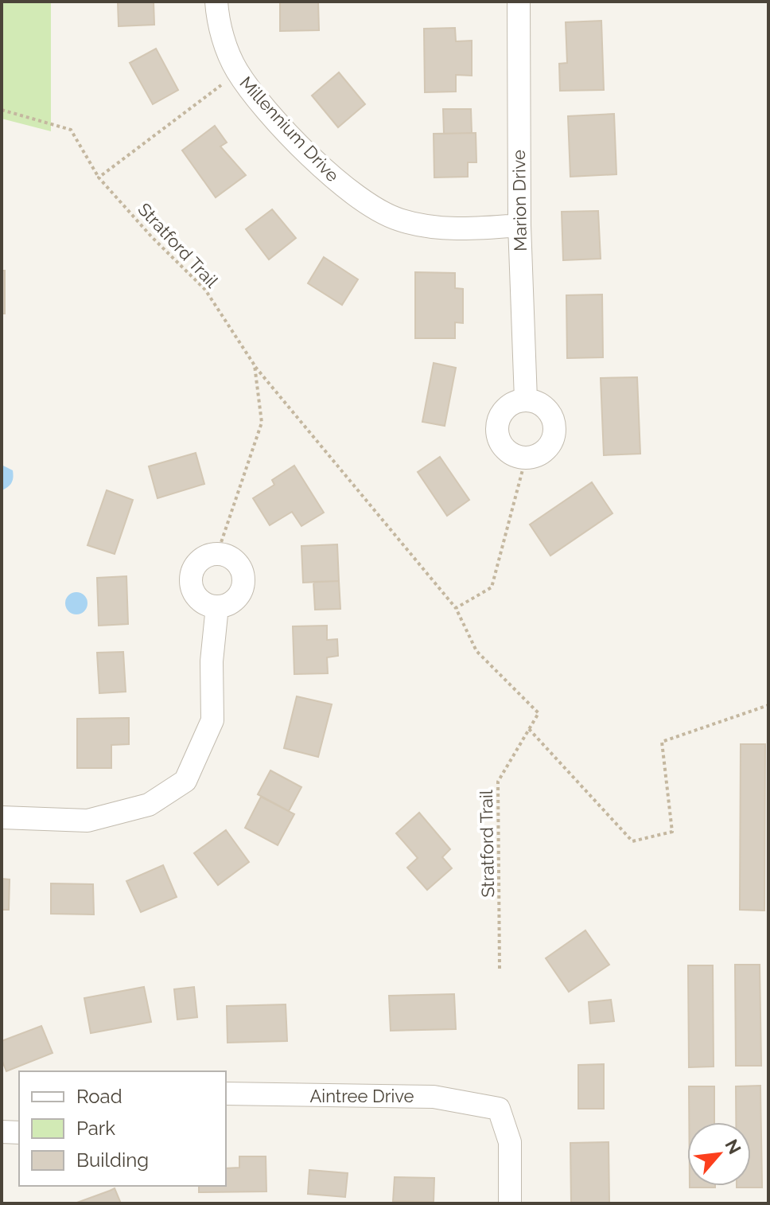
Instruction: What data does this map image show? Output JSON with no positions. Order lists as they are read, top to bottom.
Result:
{
  "streets": {
    "street": ["Millennium Drive", "Marion Drive", "Aintree Drive"],
    "path": ["Stratford Trail"]
  },
  "crossings": [
    ["Millennium Drive", "Marion Drive"]
  ],
  "legend": ["Road", "Park", "Building"],
  "north": "top right"
}
